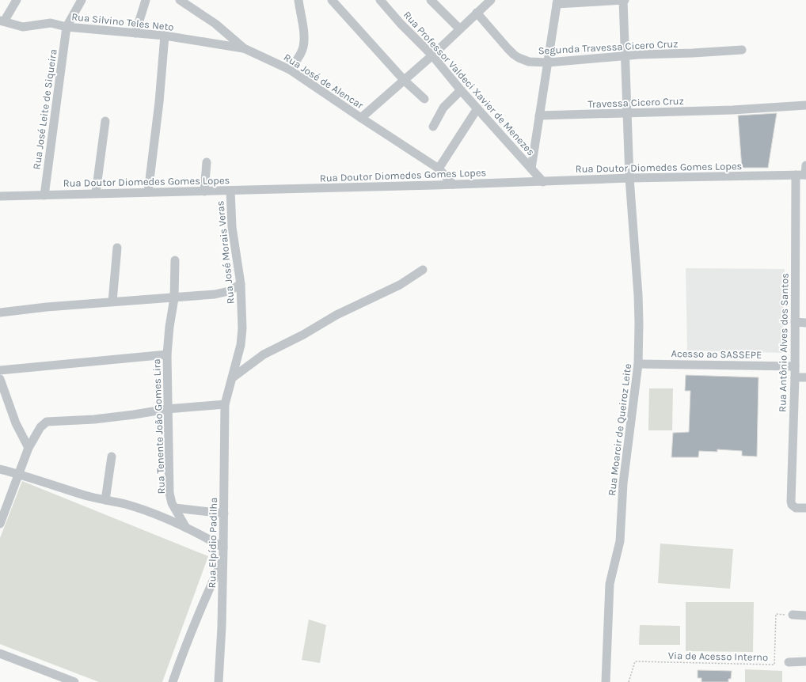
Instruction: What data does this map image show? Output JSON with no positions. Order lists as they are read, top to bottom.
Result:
{
  "streets": {
    "street": [
      "Rua Silvino Teles Neto",
      "Segunda Travessa Cicero Cruz",
      "Rua José de Alencar",
      "Rua Professor Valdeci Xavier de Menezes",
      "Travessa Cicero Cruz",
      "Rua José Leite de Siqueira",
      "Rua Doutor Diomedes Gomes Lopes",
      "Rua José Morais Veras",
      "Rua Antônio Alves dos Santos",
      "Acesso ao SASSEPE",
      "Rua Tenente João Gomes Lira",
      "Rua Moarcir de Queiroz Leite",
      "Rua Elpídio Padilha"
    ],
    "path": ["Via de Acesso Interno"]
  },
  "crossings": [
    ["Rua Silvino Teles Neto", "Rua José de Alencar"],
    ["Rua Silvino Teles Neto", "Rua José Leite de Siqueira"],
    ["Segunda Travessa Cicero Cruz", "Rua Moarcir de Queiroz Leite"],
    ["Rua José de Alencar", "Rua Doutor Diomedes Gomes Lopes"],
    ["Rua Professor Valdeci Xavier de Menezes", "Rua Doutor Diomedes Gomes Lopes"],
    ["Travessa Cicero Cruz", "Rua Moarcir de Queiroz Leite"],
    ["Rua José Leite de Siqueira", "Rua Doutor Diomedes Gomes Lopes"],
    ["Rua Doutor Diomedes Gomes Lopes", "Rua José Morais Veras"],
    ["Rua Doutor Diomedes Gomes Lopes", "Rua Antônio Alves dos Santos"],
    ["Rua Doutor Diomedes Gomes Lopes", "Rua Moarcir de Queiroz Leite"],
    ["Rua José Morais Veras", "Rua Elpídio Padilha"],
    ["Rua Antônio Alves dos Santos", "Acesso ao SASSEPE"],
    ["Acesso ao SASSEPE", "Rua Moarcir de Queiroz Leite"]
  ]
}
